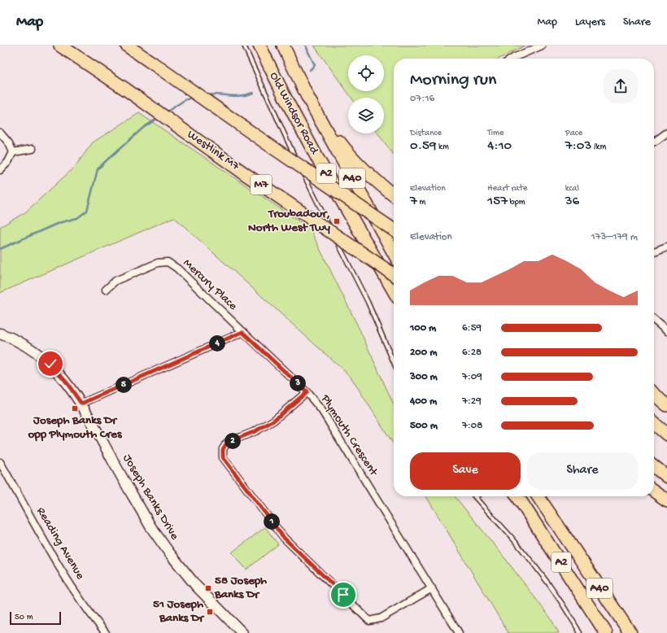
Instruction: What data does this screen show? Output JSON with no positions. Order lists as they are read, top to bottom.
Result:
{
  "streets": {
    "highway": [
      "Old Windsor Road",
      "Westlink M7",
      "A2",
      "A40",
      "M7"
    ],
    "street": [
      "Mercury Place",
      "Plymouth Crescent",
      "Joseph Banks Drive",
      "Reading Avenue"
    ]
  },
  "crossings": [
    ["Mercury Place", "Plymouth Crescent"]
  ],
  "places": {
    "transit": [
      "Troubadour, North West Twy",
      "Joseph Banks Dr opp Plymouth Cres",
      "58 Joseph Banks Dr",
      "51 Joseph Banks Dr"
    ]
  },
  "scale_bar": "50 m",
  "page": {
    "header": "Map",
    "nav": ["Map", "Layers", "Share"],
    "heading": ["Morning run", "07:16"],
    "stats": [
      ["Distance", "0.59 km"],
      ["Time", "4:10"],
      ["Pace", "7:03 /km"],
      ["Elevation", "7 m"],
      ["Heart rate", "157 bpm"],
      ["kcal", "36"]
    ],
    "chart": ["Elevation", "173–179 m"],
    "list": [
      {
        "name": "100 m",
        "note": "6:59"
      },
      {
        "name": "200 m",
        "note": "6:28"
      },
      {
        "name": "300 m",
        "note": "7:09"
      },
      {
        "name": "400 m",
        "note": "7:29"
      },
      {
        "name": "500 m",
        "note": "7:08"
      }
    ],
    "pins": [
      "4",
      "3",
      "5",
      "2",
      "1"
    ],
    "buttons": ["Save", "Share"],
    "scale": "50 m"
  }
}
